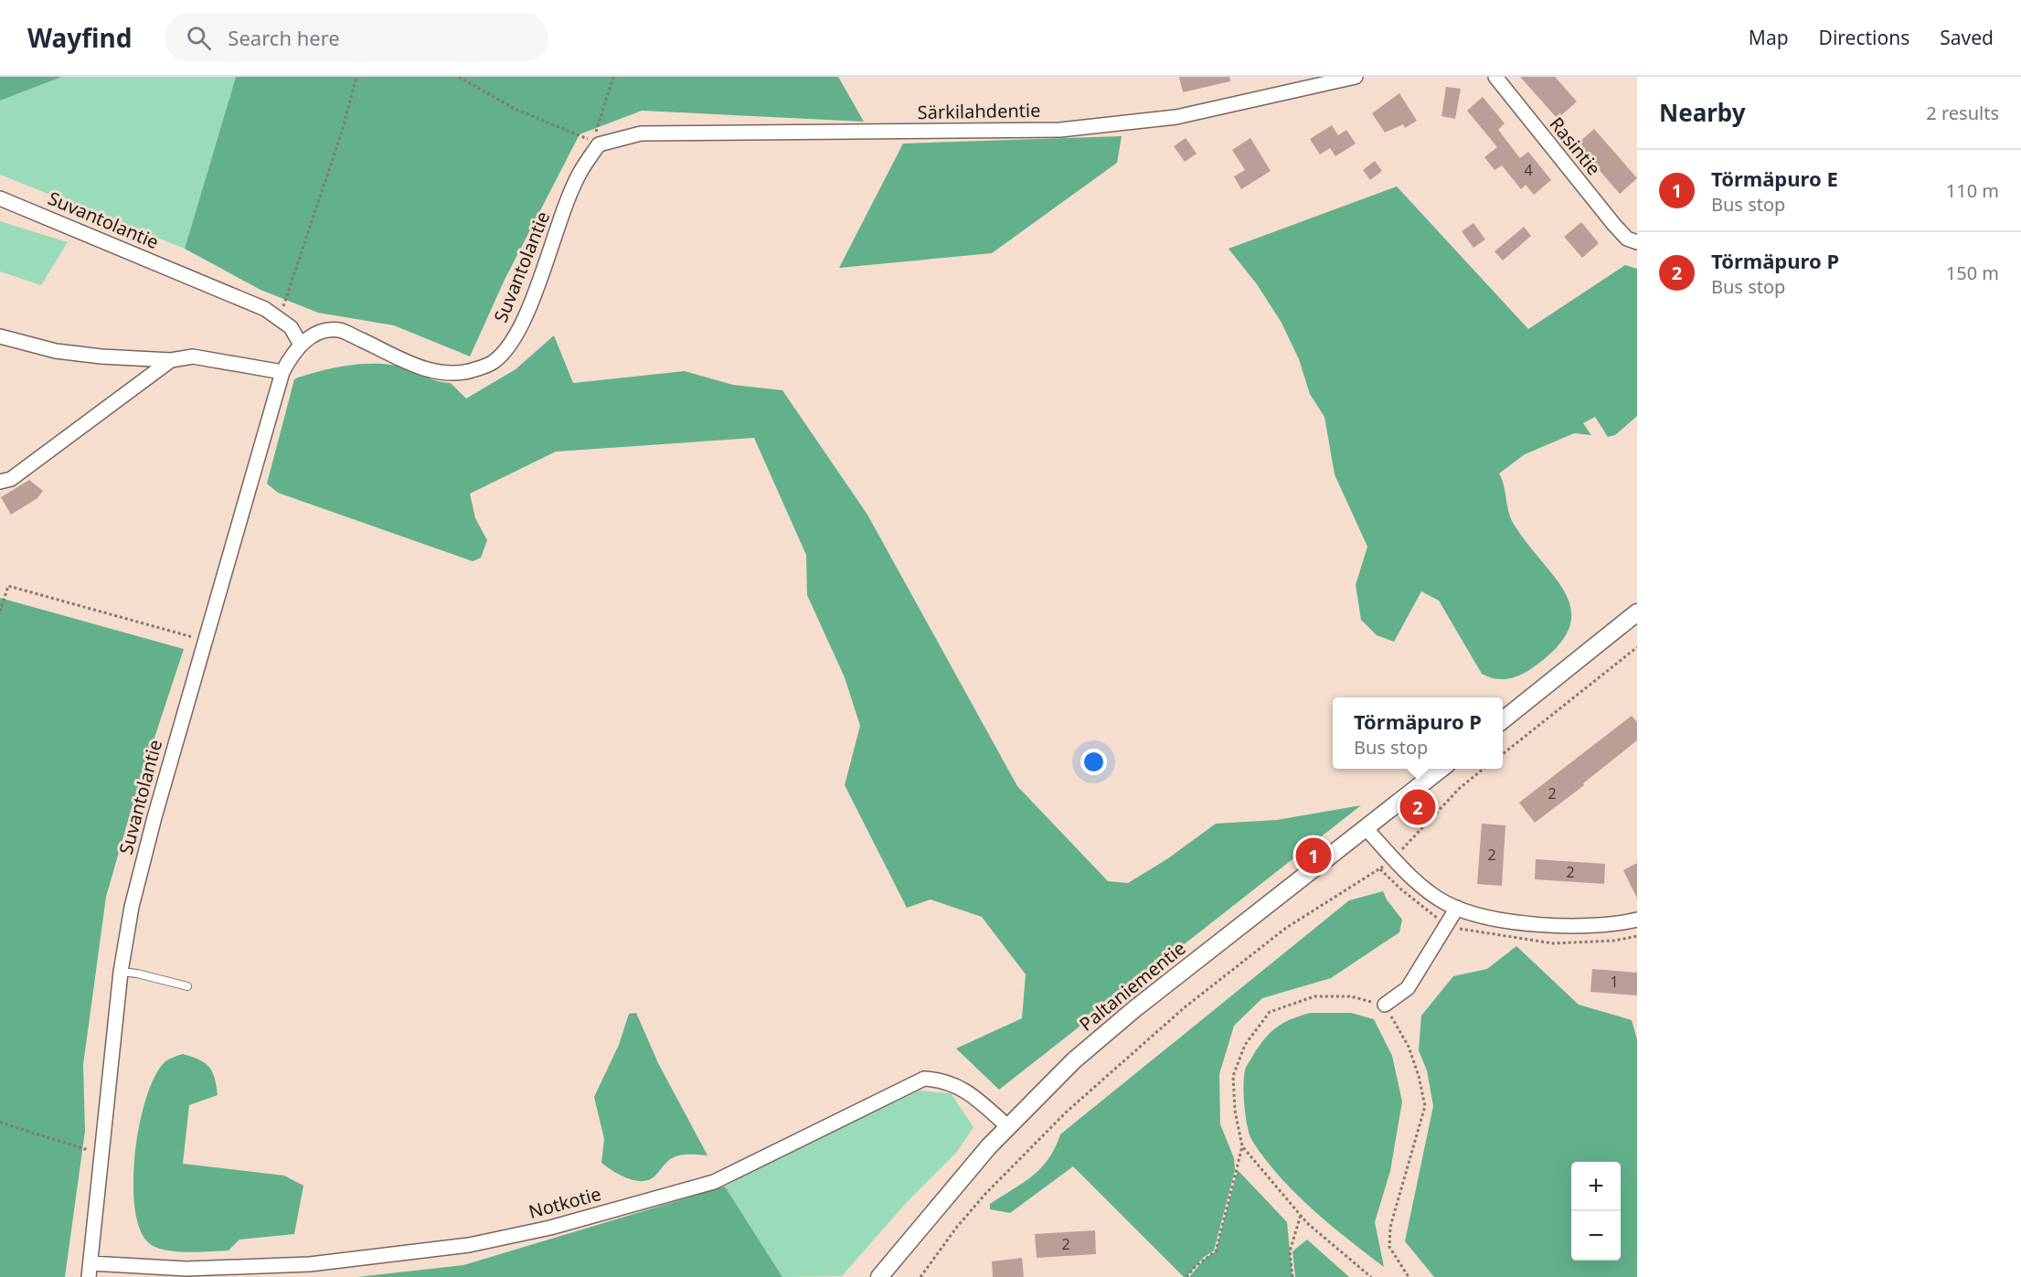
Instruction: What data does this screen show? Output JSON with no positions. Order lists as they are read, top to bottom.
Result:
{
  "streets": {
    "street": [
      "Särkilahdentie",
      "Rasintie",
      "Suvantolantie",
      "Paltaniementie",
      "Notkotie"
    ]
  },
  "crossings": [
    ["Särkilahdentie", "Suvantolantie"],
    ["Suvantolantie", "Notkotie"],
    ["Paltaniementie", "Notkotie"]
  ],
  "house_numbers": [
    "4",
    "2",
    "2",
    "2",
    "1",
    "2"
  ],
  "page": {
    "header": "Wayfind",
    "search": "Search here",
    "nav": ["Map", "Directions", "Saved"],
    "heading": ["Nearby", "2 results"],
    "list": [
      {
        "mark": "1",
        "name": "Törmäpuro E",
        "note": "Bus stop",
        "value": "110 m"
      },
      {
        "mark": "2",
        "name": "Törmäpuro P",
        "note": "Bus stop",
        "value": "150 m"
      }
    ],
    "popup": ["Törmäpuro P", "Bus stop"],
    "pins": ["2", "1"],
    "map_buttons": ["+", "−"]
  }
}
